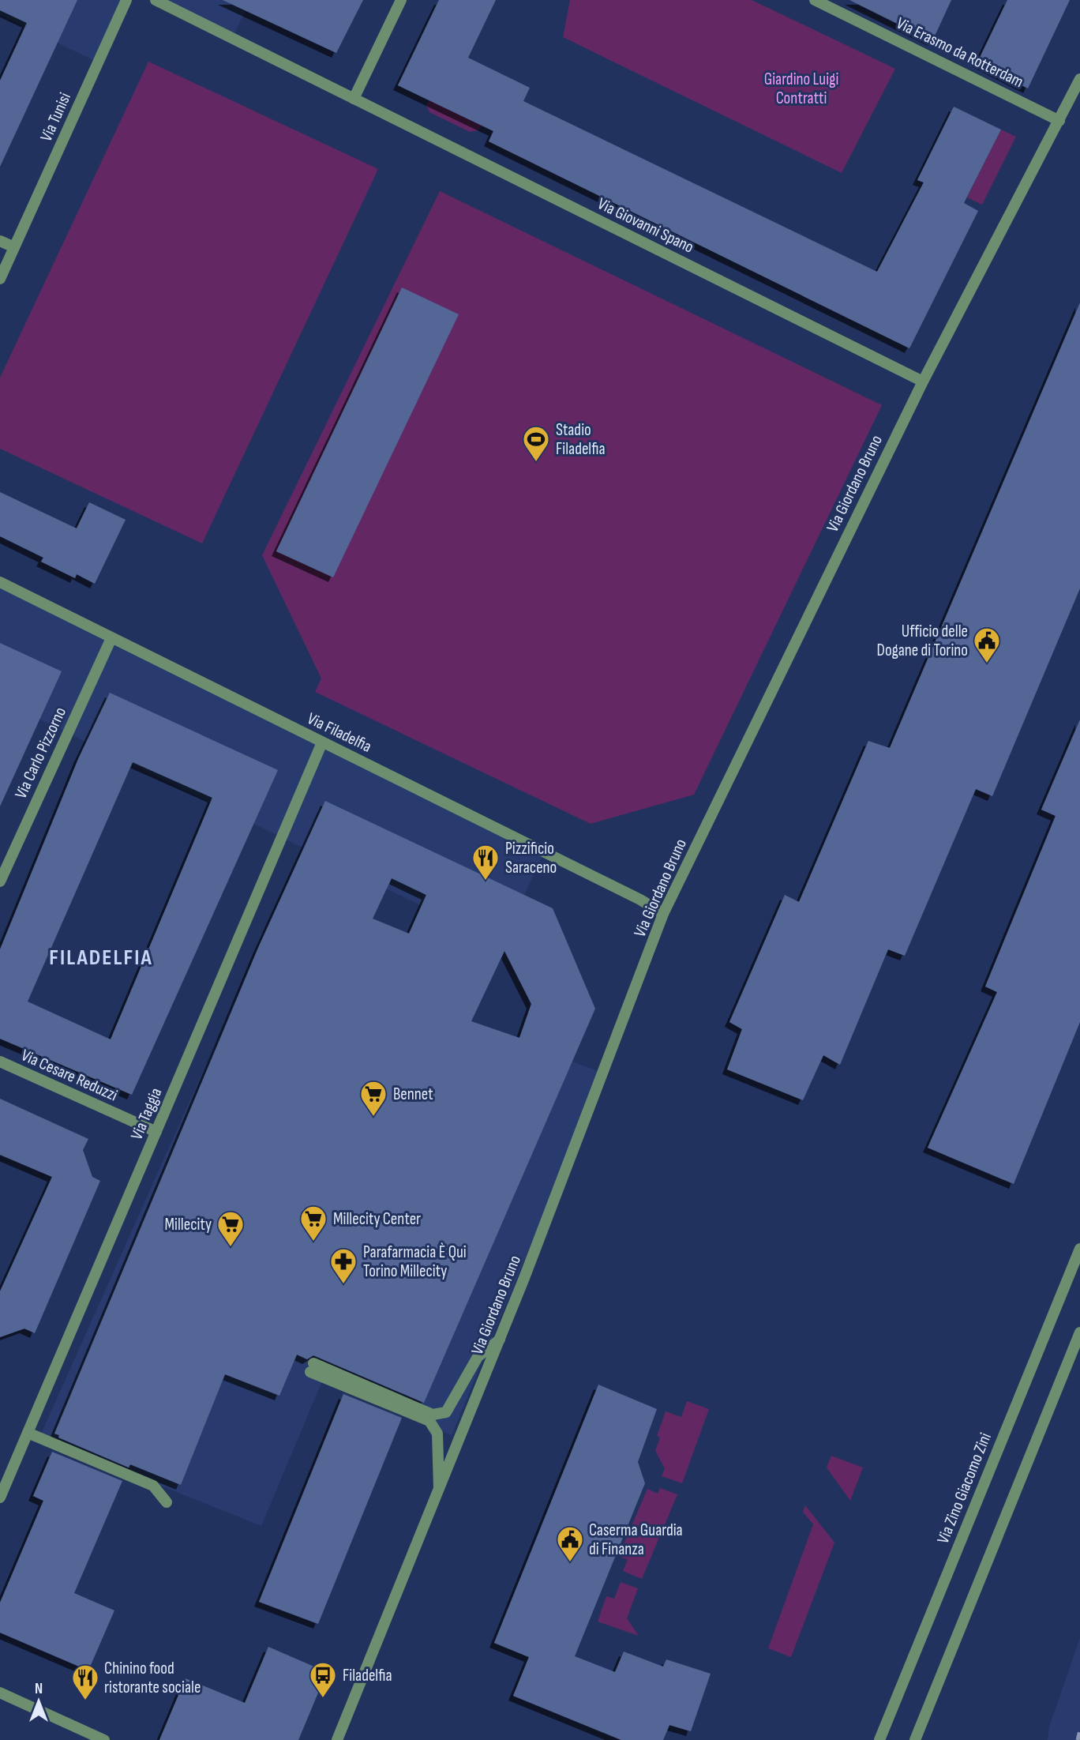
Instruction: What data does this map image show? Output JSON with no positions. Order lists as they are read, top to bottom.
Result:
{
  "streets": {
    "street": [
      "Via Erasmo da Rotterdam",
      "Via Tunisi",
      "Via Giovanni Spano",
      "Via Giordano Bruno",
      "Via Filadelfia",
      "Via Carlo Pizzorno",
      "Via Cesare Reduzzi",
      "Via Taggia",
      "Via Zino Giacomo Zini"
    ]
  },
  "crossings": [
    ["Via Erasmo da Rotterdam", "Via Giordano Bruno"],
    ["Via Giovanni Spano", "Via Giordano Bruno"],
    ["Via Giordano Bruno", "Via Filadelfia"],
    ["Via Filadelfia", "Via Carlo Pizzorno"],
    ["Via Filadelfia", "Via Taggia"],
    ["Via Cesare Reduzzi", "Via Taggia"]
  ],
  "districts": ["FILADELFIA"],
  "parks": ["Giardino Luigi Contratti"],
  "places": {
    "sports": ["Stadio Filadelfia"],
    "public building": ["Ufficio delle Dogane di Torino", "Caserma Guardia di Finanza"],
    "restaurant": ["Pizzificio Saraceno", "Chinino food ristorante sociale"],
    "supermarket": ["Bennet", "Millecity Center", "Millecity"],
    "pharmacy": ["Parafarmacia È Qui Torino Millecity"],
    "bus stop": ["Filadelfia"]
  },
  "north": "top"
}
